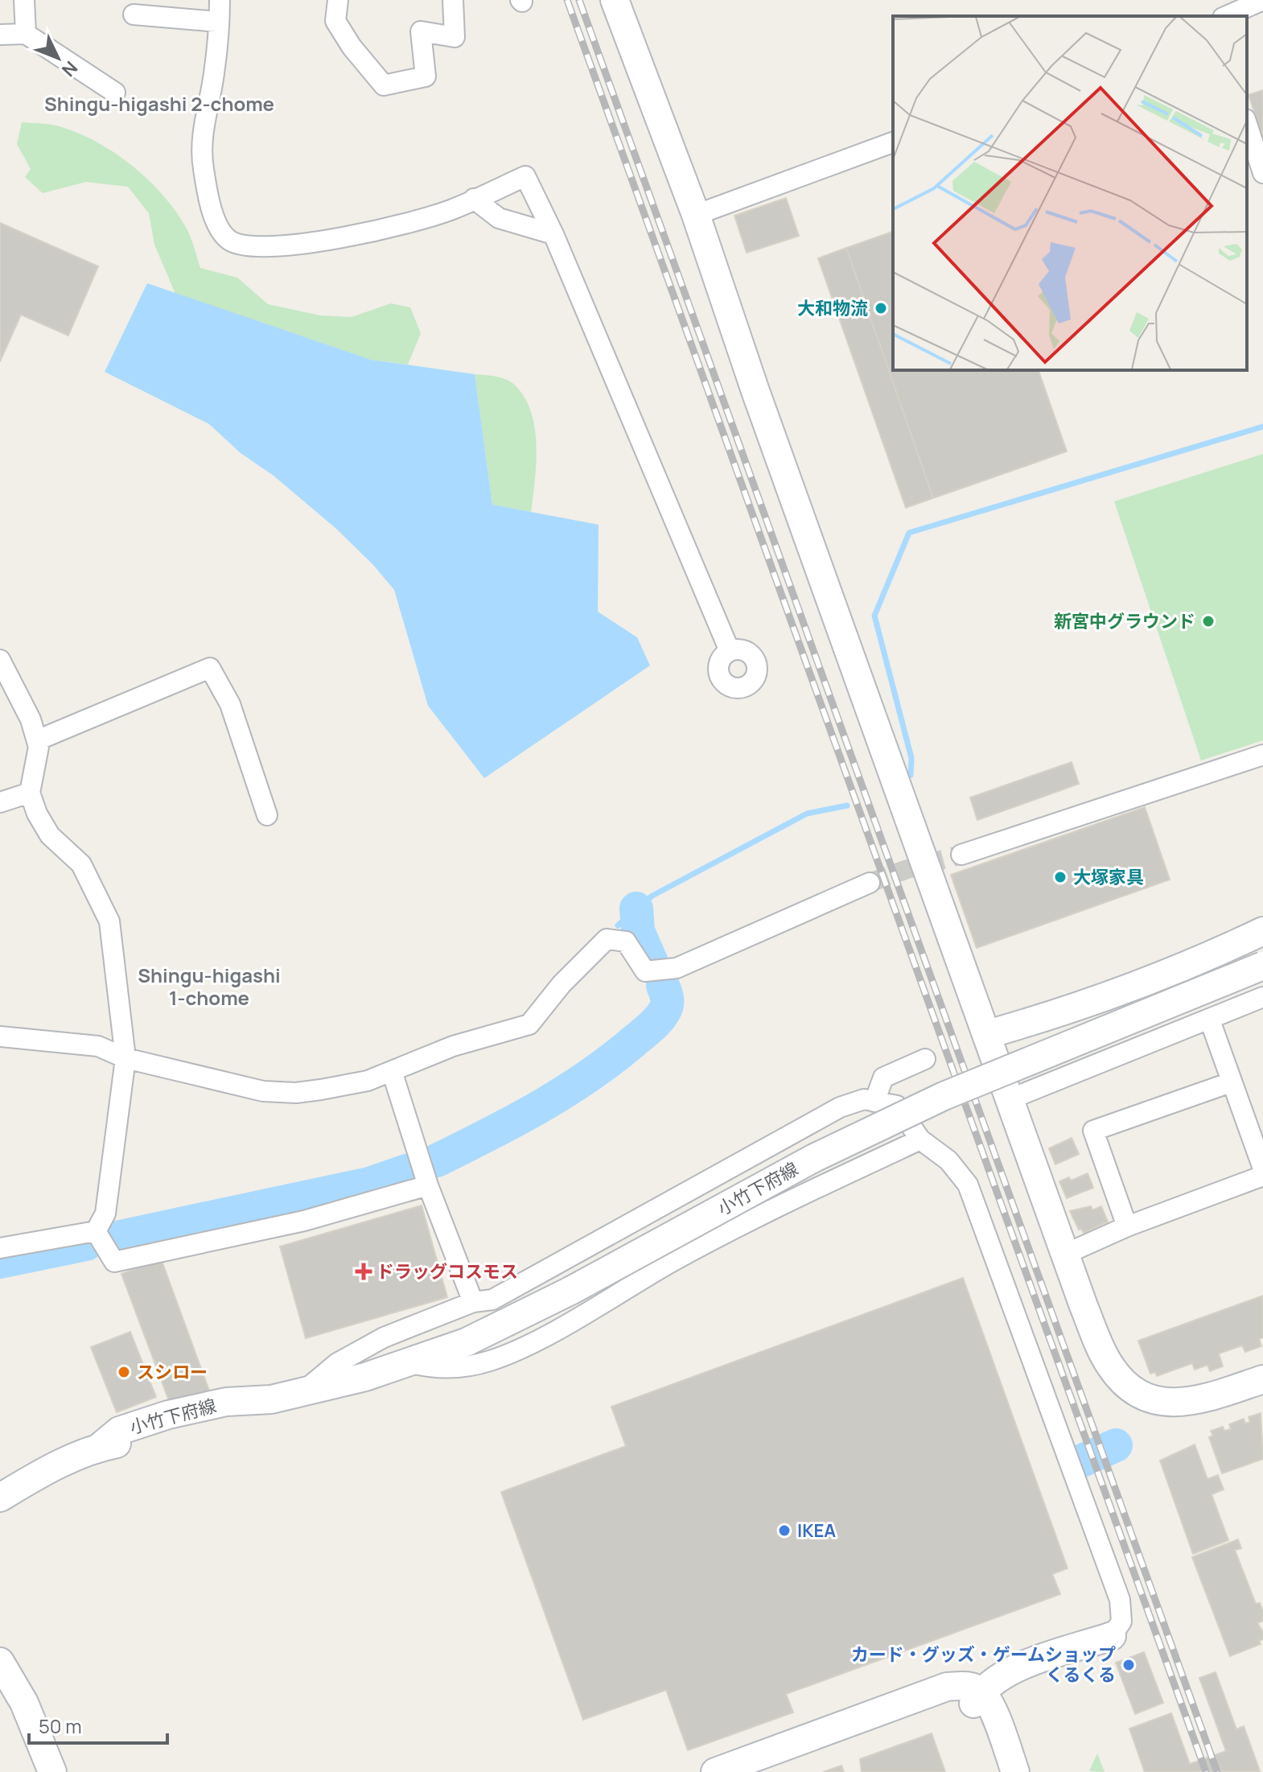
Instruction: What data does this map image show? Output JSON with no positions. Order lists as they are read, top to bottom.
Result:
{
  "streets": {
    "street": ["小竹下府線"]
  },
  "districts": ["Shingu-higashi 2-chome", "Shingu-higashi 1-chome"],
  "places": {
    "other": [
      "大和物流",
      "新宮中グラウンド",
      "大塚家具",
      "スシロー",
      "IKEA",
      "カード・グッズ・ゲームショップ くるくる"
    ],
    "health": ["ドラッグコスモス"]
  },
  "scale_bar": "50 m",
  "north": "bottom right"
}
